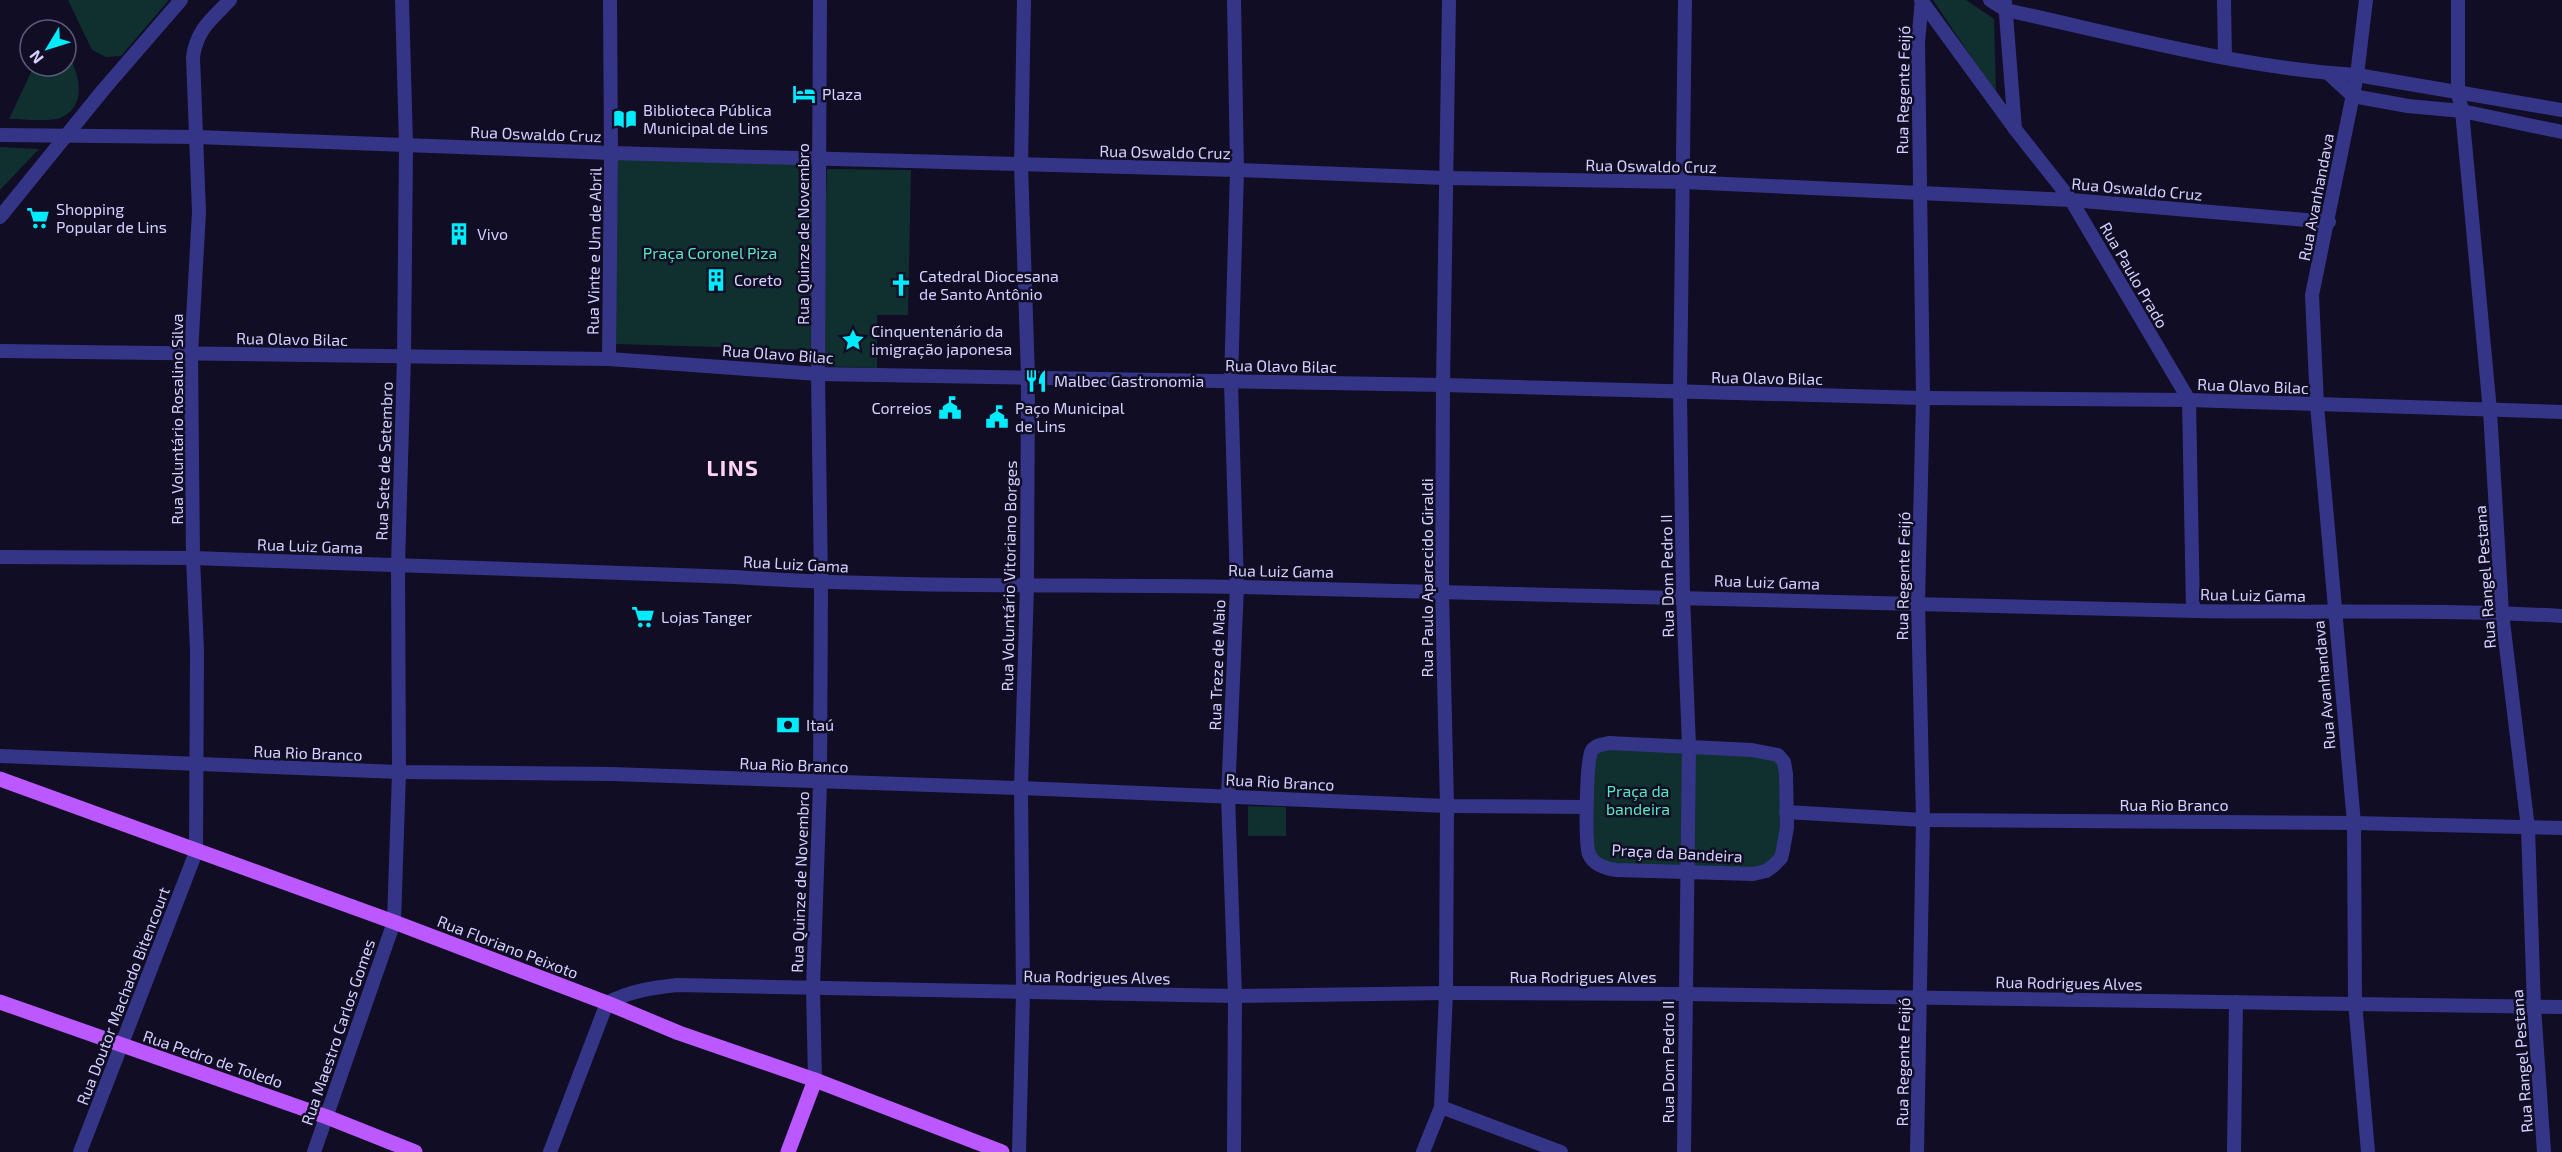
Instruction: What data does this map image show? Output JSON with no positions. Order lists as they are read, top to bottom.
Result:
{
  "streets": {
    "main road": ["Rua Floriano Peixoto", "Rua Pedro de Toledo"],
    "street": [
      "Rua Regente Feijó",
      "Rua Oswaldo Cruz",
      "Rua Avanhandava",
      "Rua Quinze de Novembro",
      "Rua Vinte e Um de Abril",
      "Rua Paulo Prado",
      "Rua Olavo Bilac",
      "Rua Voluntário Rosalino Silva",
      "Rua Sete de Setembro",
      "Rua Luiz Gama",
      "Rua Voluntário Vitoriano Borges",
      "Rua Dom Pedro II",
      "Rua Rangel Pestana",
      "Rua Paulo Aparecido Giraldi",
      "Rua Treze de Maio",
      "Rua Rio Branco",
      "Praça da Bandeira",
      "Rua Rodrigues Alves",
      "Rua Doutor Machado Bitencourt",
      "Rua Maestro Carlos Gomes"
    ]
  },
  "crossings": [
    ["Rua Regente Feijó", "Rua Oswaldo Cruz"],
    ["Rua Regente Feijó", "Rua Paulo Prado"],
    ["Rua Regente Feijó", "Rua Olavo Bilac"],
    ["Rua Regente Feijó", "Rua Luiz Gama"],
    ["Rua Regente Feijó", "Rua Rio Branco"],
    ["Rua Regente Feijó", "Rua Rodrigues Alves"],
    ["Rua Oswaldo Cruz", "Rua Avanhandava"],
    ["Rua Oswaldo Cruz", "Rua Quinze de Novembro"],
    ["Rua Oswaldo Cruz", "Rua Vinte e Um de Abril"],
    ["Rua Oswaldo Cruz", "Rua Paulo Prado"],
    ["Rua Oswaldo Cruz", "Rua Voluntário Rosalino Silva"],
    ["Rua Oswaldo Cruz", "Rua Sete de Setembro"],
    ["Rua Oswaldo Cruz", "Rua Voluntário Vitoriano Borges"],
    ["Rua Oswaldo Cruz", "Rua Dom Pedro II"],
    ["Rua Oswaldo Cruz", "Rua Paulo Aparecido Giraldi"],
    ["Rua Oswaldo Cruz", "Rua Treze de Maio"],
    ["Rua Avanhandava", "Rua Olavo Bilac"],
    ["Rua Avanhandava", "Rua Luiz Gama"],
    ["Rua Avanhandava", "Rua Rio Branco"],
    ["Rua Avanhandava", "Rua Rodrigues Alves"],
    ["Rua Quinze de Novembro", "Rua Olavo Bilac"],
    ["Rua Quinze de Novembro", "Rua Luiz Gama"],
    ["Rua Quinze de Novembro", "Rua Rio Branco"],
    ["Rua Quinze de Novembro", "Rua Floriano Peixoto"],
    ["Rua Quinze de Novembro", "Rua Rodrigues Alves"],
    ["Rua Vinte e Um de Abril", "Rua Olavo Bilac"],
    ["Rua Paulo Prado", "Rua Olavo Bilac"],
    ["Rua Paulo Prado", "Rua Luiz Gama"],
    ["Rua Olavo Bilac", "Rua Voluntário Rosalino Silva"],
    ["Rua Olavo Bilac", "Rua Sete de Setembro"],
    ["Rua Olavo Bilac", "Rua Voluntário Vitoriano Borges"],
    ["Rua Olavo Bilac", "Rua Dom Pedro II"],
    ["Rua Olavo Bilac", "Rua Rangel Pestana"],
    ["Rua Olavo Bilac", "Rua Paulo Aparecido Giraldi"],
    ["Rua Olavo Bilac", "Rua Treze de Maio"],
    ["Rua Voluntário Rosalino Silva", "Rua Luiz Gama"],
    ["Rua Voluntário Rosalino Silva", "Rua Rio Branco"],
    ["Rua Voluntário Rosalino Silva", "Rua Floriano Peixoto"],
    ["Rua Voluntário Rosalino Silva", "Rua Doutor Machado Bitencourt"],
    ["Rua Sete de Setembro", "Rua Luiz Gama"],
    ["Rua Sete de Setembro", "Rua Rio Branco"],
    ["Rua Sete de Setembro", "Rua Floriano Peixoto"],
    ["Rua Sete de Setembro", "Rua Maestro Carlos Gomes"],
    ["Rua Luiz Gama", "Rua Voluntário Vitoriano Borges"],
    ["Rua Luiz Gama", "Rua Dom Pedro II"],
    ["Rua Luiz Gama", "Rua Rangel Pestana"],
    ["Rua Luiz Gama", "Rua Paulo Aparecido Giraldi"],
    ["Rua Luiz Gama", "Rua Treze de Maio"],
    ["Rua Voluntário Vitoriano Borges", "Rua Rio Branco"],
    ["Rua Voluntário Vitoriano Borges", "Rua Rodrigues Alves"],
    ["Rua Dom Pedro II", "Praça da Bandeira"],
    ["Rua Dom Pedro II", "Rua Rodrigues Alves"],
    ["Rua Rangel Pestana", "Rua Rio Branco"],
    ["Rua Rangel Pestana", "Rua Rodrigues Alves"],
    ["Rua Paulo Aparecido Giraldi", "Rua Rio Branco"],
    ["Rua Paulo Aparecido Giraldi", "Rua Rodrigues Alves"],
    ["Rua Treze de Maio", "Rua Rio Branco"],
    ["Rua Treze de Maio", "Rua Rodrigues Alves"],
    ["Rua Rio Branco", "Praça da Bandeira"],
    ["Rua Floriano Peixoto", "Rua Rodrigues Alves"],
    ["Rua Floriano Peixoto", "Rua Doutor Machado Bitencourt"],
    ["Rua Floriano Peixoto", "Rua Maestro Carlos Gomes"],
    ["Rua Doutor Machado Bitencourt", "Rua Pedro de Toledo"],
    ["Rua Maestro Carlos Gomes", "Rua Pedro de Toledo"]
  ],
  "districts": ["LINS"],
  "parks": ["Praça Coronel Piza", "Praça da bandeira"],
  "places": {
    "hotel": ["Plaza"],
    "library": ["Biblioteca Pública Municipal de Lins"],
    "supermarket": ["Shopping Popular de Lins", "Lojas Tanger"],
    "building": ["Vivo", "Coreto"],
    "church": ["Catedral Diocesana de Santo Antônio"],
    "place": ["Cinquentenário da imigração japonesa"],
    "restaurant": ["Malbec Gastronomia"],
    "public building": ["Correios", "Paço Municipal de Lins"],
    "bank": ["Itaú"]
  },
  "north": "bottom left"
}
